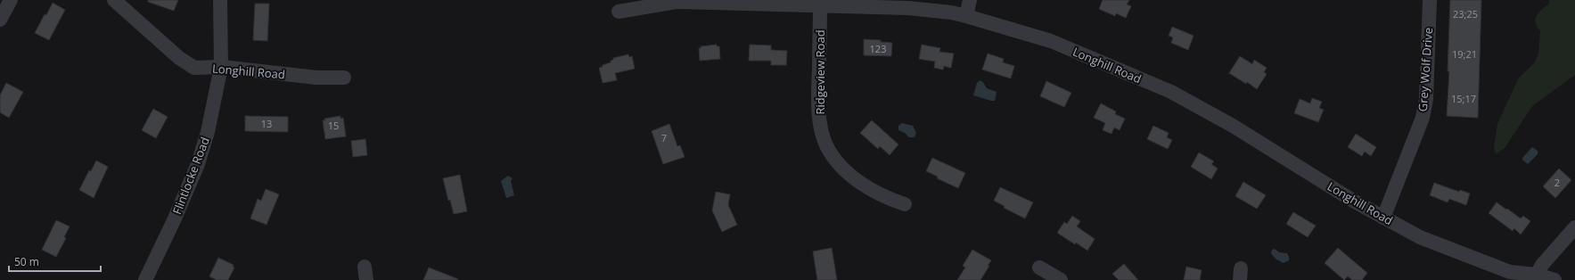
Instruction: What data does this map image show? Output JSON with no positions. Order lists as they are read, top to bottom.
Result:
{
  "streets": {
    "street": [
      "Longhill Road",
      "Grey Wolf Drive",
      "Ridgeview Road",
      "Flintlocke Road"
    ]
  },
  "crossings": [
    ["Longhill Road", "Grey Wolf Drive"],
    ["Longhill Road", "Ridgeview Road"],
    ["Longhill Road", "Flintlocke Road"]
  ],
  "house_numbers": [
    "23;25",
    "123",
    "19;21",
    "15;17",
    "13",
    "15",
    "7",
    "2"
  ],
  "scale_bar": "50 m"
}
